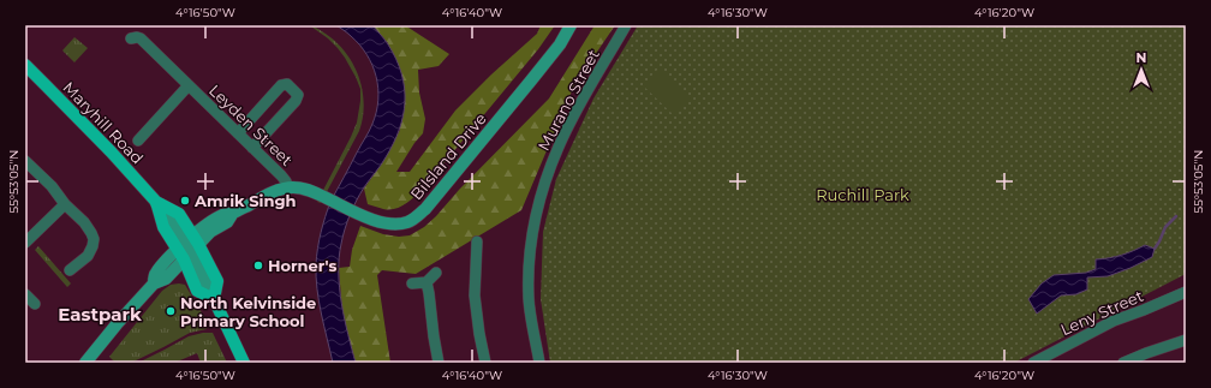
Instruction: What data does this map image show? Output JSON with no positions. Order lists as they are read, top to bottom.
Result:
{
  "streets": {
    "main road": ["Maryhill Road", "Bilsland Drive"],
    "street": ["Murano Street", "Leyden Street", "Leny Street"]
  },
  "crossings": [
    ["Maryhill Road", "Bilsland Drive"],
    ["Leyden Street", "Bilsland Drive"]
  ],
  "districts": ["Eastpark"],
  "parks": ["Ruchill Park"],
  "places": ["Amrik Singh", "Horner's", "North Kelvinside Primary School"],
  "north": "top",
  "coordinates": [
    "4°16'50\"W",
    "4°16'40\"W",
    "4°16'30\"W",
    "4°16'20\"W",
    "55°53'05\"N"
  ]
}
